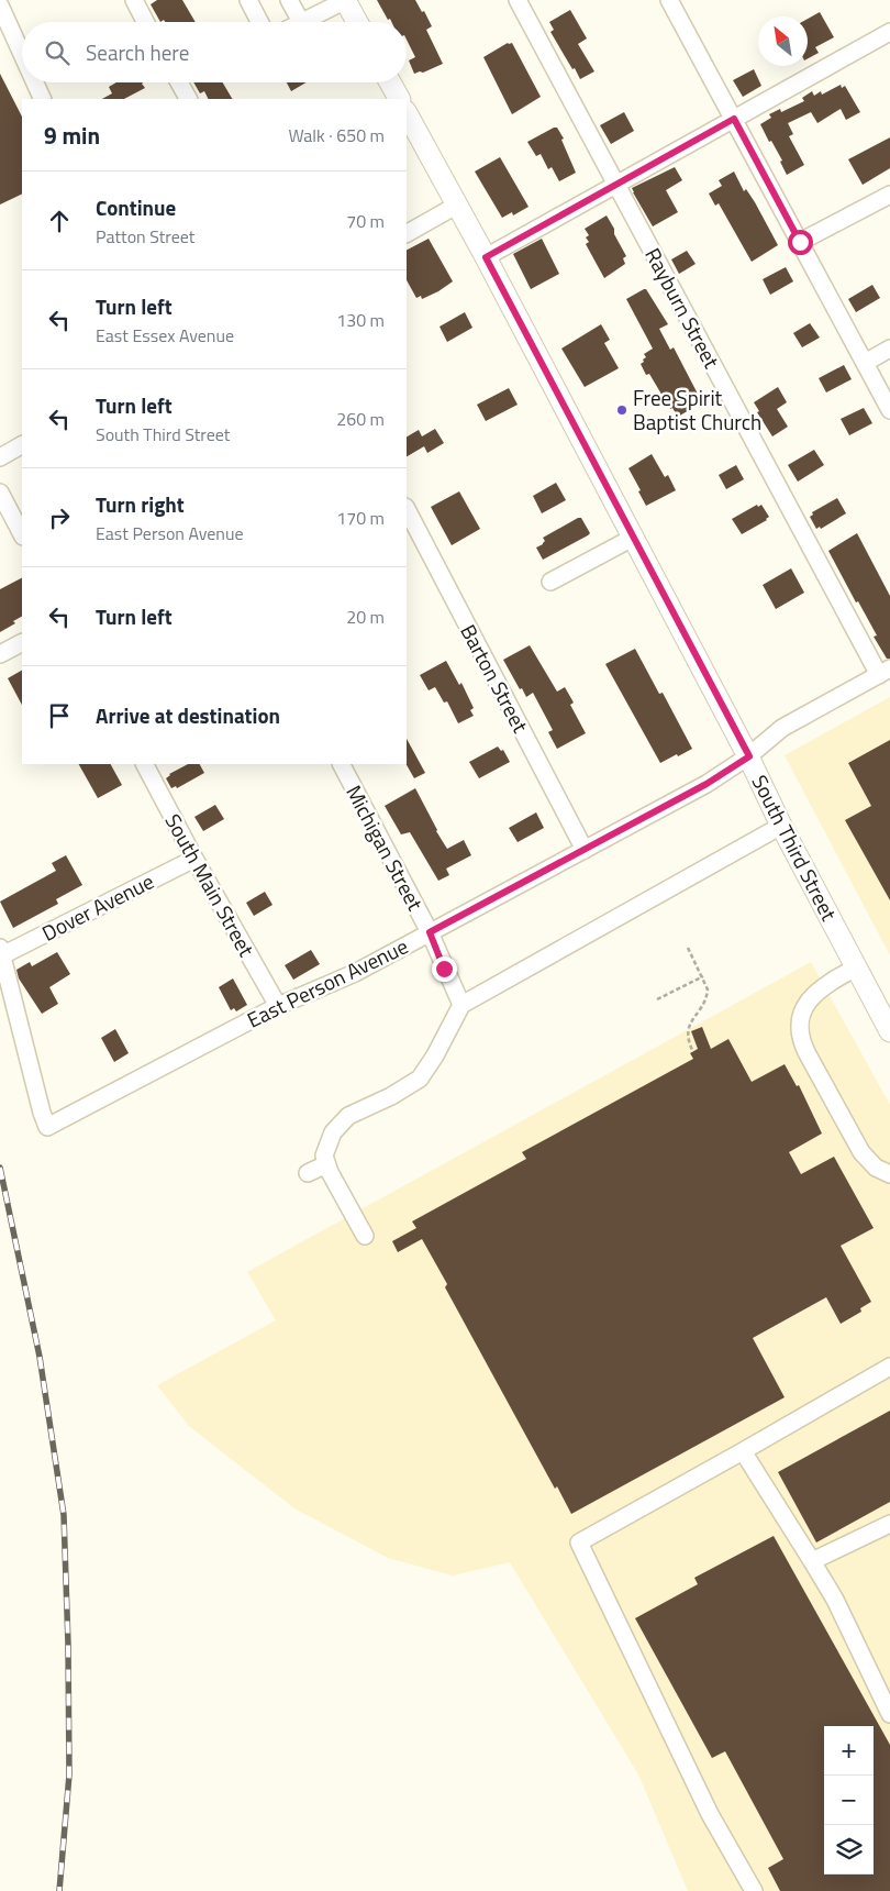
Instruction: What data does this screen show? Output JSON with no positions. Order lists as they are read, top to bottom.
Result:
{
  "streets": {
    "main road": ["South Third Street"],
    "street": [
      "Rayburn Street",
      "Barton Street",
      "Michigan Street",
      "South Main Street",
      "Dover Avenue",
      "East Person Avenue"
    ]
  },
  "crossings": [
    ["Rayburn Street", "East Person Avenue"],
    ["Barton Street", "East Person Avenue"],
    ["Michigan Street", "East Person Avenue"],
    ["South Third Street", "East Person Avenue"],
    ["South Main Street", "Dover Avenue"],
    ["South Main Street", "East Person Avenue"],
    ["Dover Avenue", "East Person Avenue"]
  ],
  "places": ["Free Spirit Baptist Church"],
  "north": "top left",
  "page": {
    "search": "Search here",
    "heading": ["9 min", "Walk · 650 m"],
    "list": [
      ["Continue", "Patton Street", "70 m"],
      ["Turn left", "East Essex Avenue", "130 m"],
      ["Turn left", "South Third Street", "260 m"],
      ["Turn right", "East Person Avenue", "170 m"],
      ["Turn left", "20 m"],
      "Arrive at destination"
    ],
    "map_buttons": ["+", "−"]
  }
}
